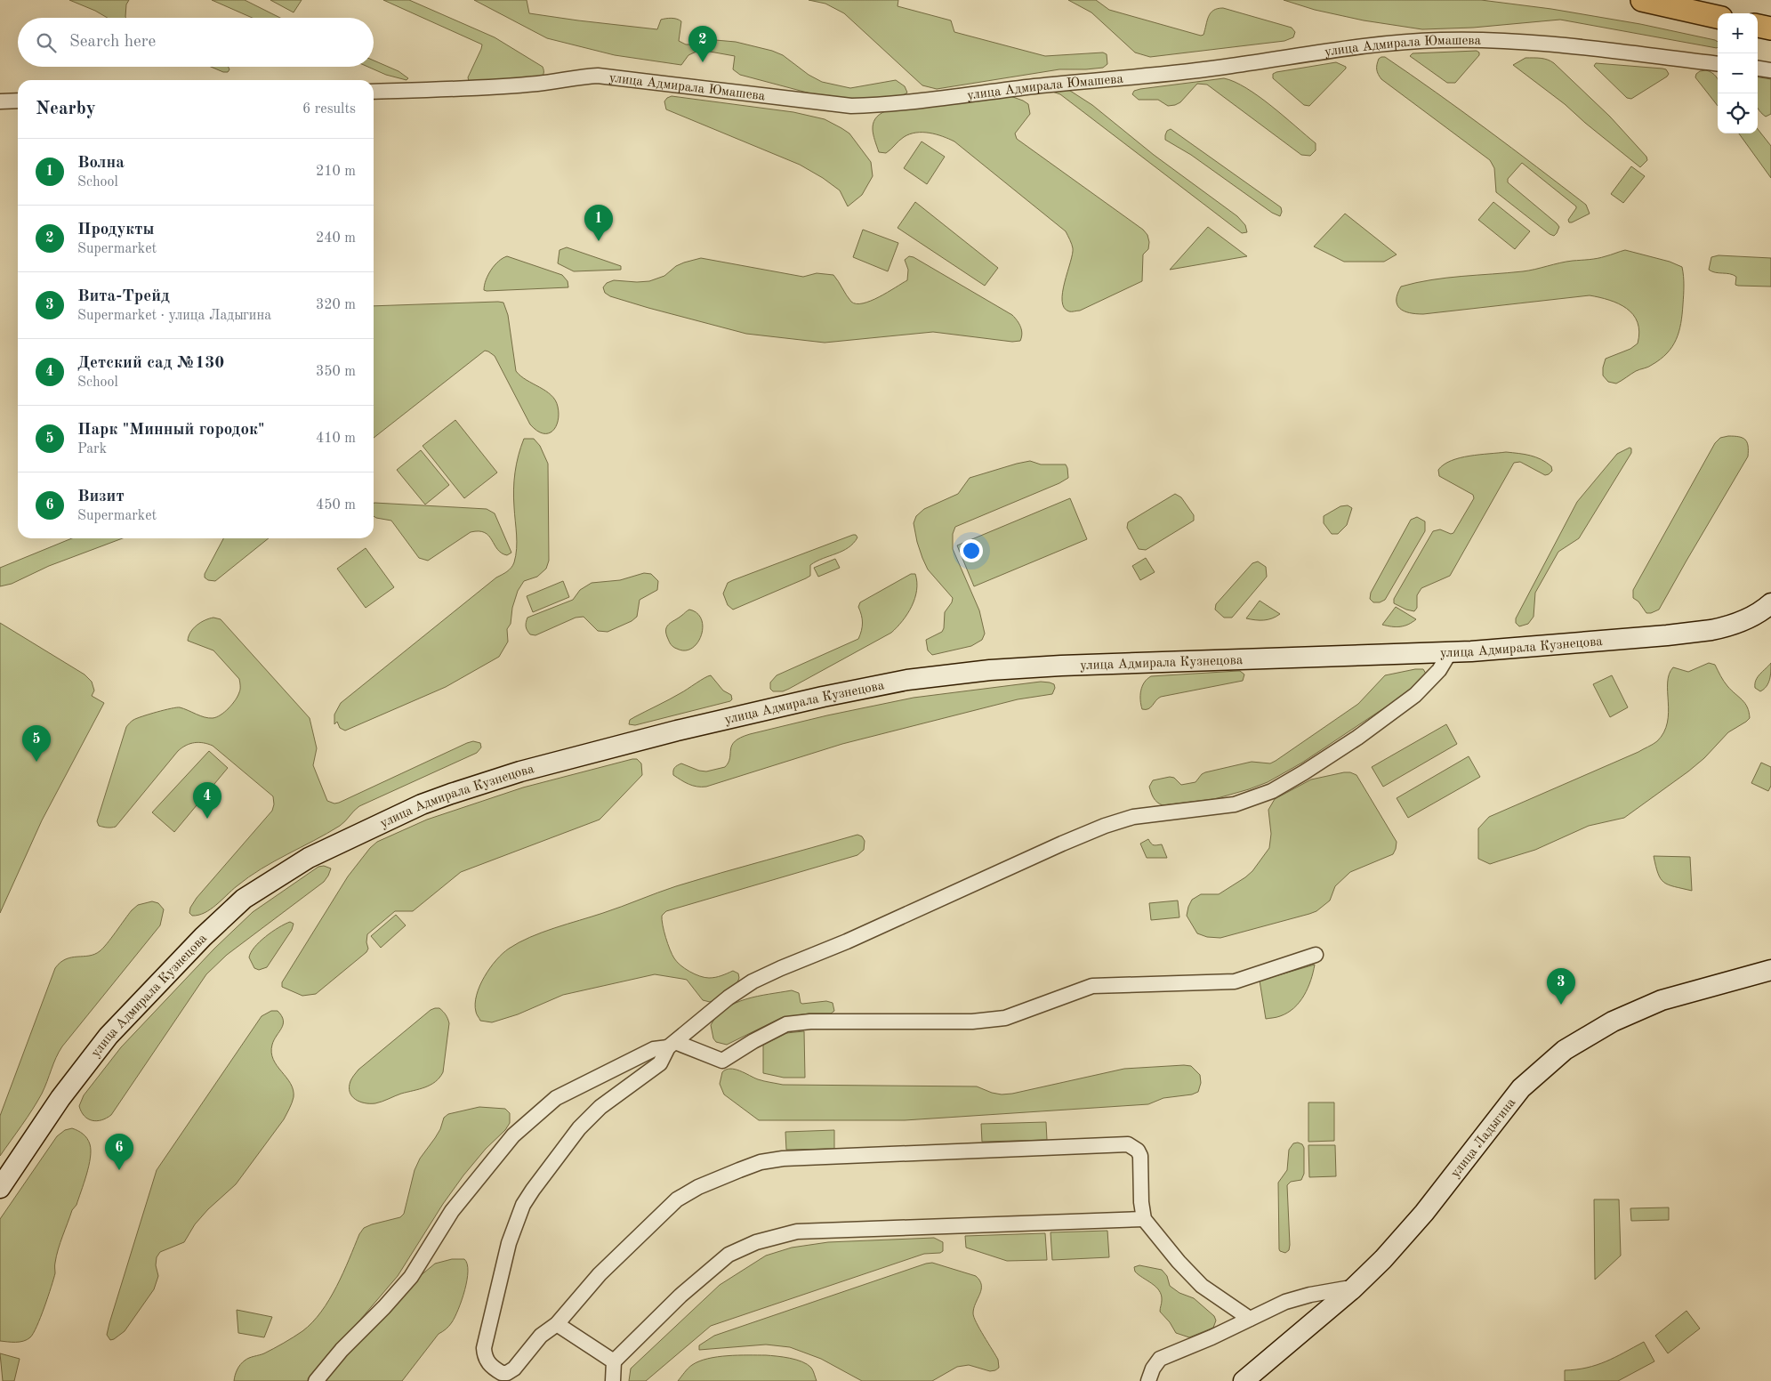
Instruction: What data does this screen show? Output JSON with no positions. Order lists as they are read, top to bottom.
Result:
{
  "streets": {
    "main road": ["улица Адмирала Кузнецова", "улица Ладыгина"],
    "street": ["улица Адмирала Юмашева"]
  },
  "page": {
    "map_buttons": ["+", "−"],
    "search": "Search here",
    "pins": [
      "2",
      "1",
      "5",
      "4",
      "3",
      "6"
    ],
    "heading": ["Nearby", "6 results"],
    "list": [
      {
        "mark": "1",
        "name": "Волна",
        "note": "School",
        "value": "210 m"
      },
      {
        "mark": "2",
        "name": "Продукты",
        "note": "Supermarket",
        "value": "240 m"
      },
      {
        "mark": "3",
        "name": "Вита-Трейд",
        "note": "Supermarket · улица Ладыгина",
        "value": "320 m"
      },
      {
        "mark": "4",
        "name": "Детский сад №130",
        "note": "School",
        "value": "350 m"
      },
      {
        "mark": "5",
        "name": "Парк \"Минный городок\"",
        "note": "Park",
        "value": "410 m"
      },
      {
        "mark": "6",
        "name": "Визит",
        "note": "Supermarket",
        "value": "450 m"
      }
    ]
  }
}
